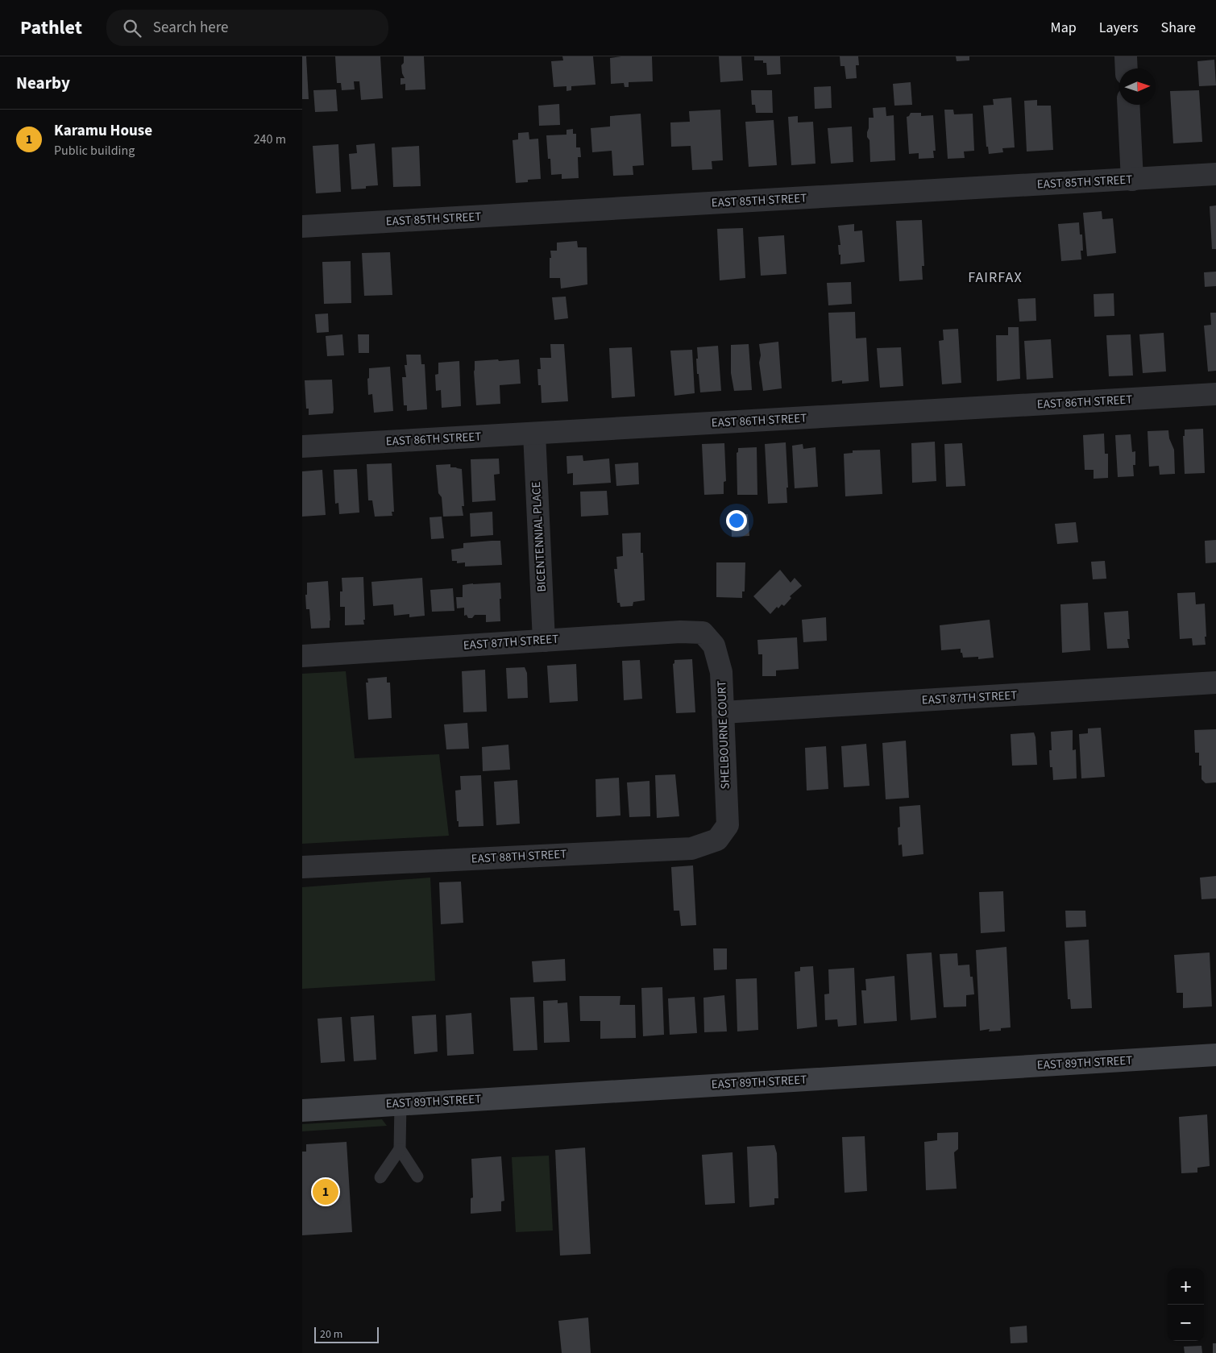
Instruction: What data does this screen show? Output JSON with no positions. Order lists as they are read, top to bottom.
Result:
{
  "streets": {
    "street": [
      "EAST 85TH STREET",
      "EAST 86TH STREET",
      "BICENTENNIAL PLACE",
      "EAST 87TH STREET",
      "SHELBOURNE COURT",
      "EAST 88TH STREET",
      "EAST 89TH STREET"
    ]
  },
  "crossings": [
    ["EAST 86TH STREET", "BICENTENNIAL PLACE"],
    ["BICENTENNIAL PLACE", "EAST 87TH STREET"],
    ["EAST 87TH STREET", "SHELBOURNE COURT"],
    ["SHELBOURNE COURT", "EAST 88TH STREET"]
  ],
  "districts": ["FAIRFAX"],
  "scale_bar": "20 m",
  "north": "right",
  "page": {
    "header": "Pathlet",
    "search": "Search here",
    "nav": ["Map", "Layers", "Share"],
    "heading": "Nearby",
    "list": [
      {
        "mark": "1",
        "name": "Karamu House",
        "note": "Public building",
        "value": "240 m"
      }
    ],
    "pins": "1",
    "map_buttons": ["+", "−"],
    "scale": "20 m"
  }
}
